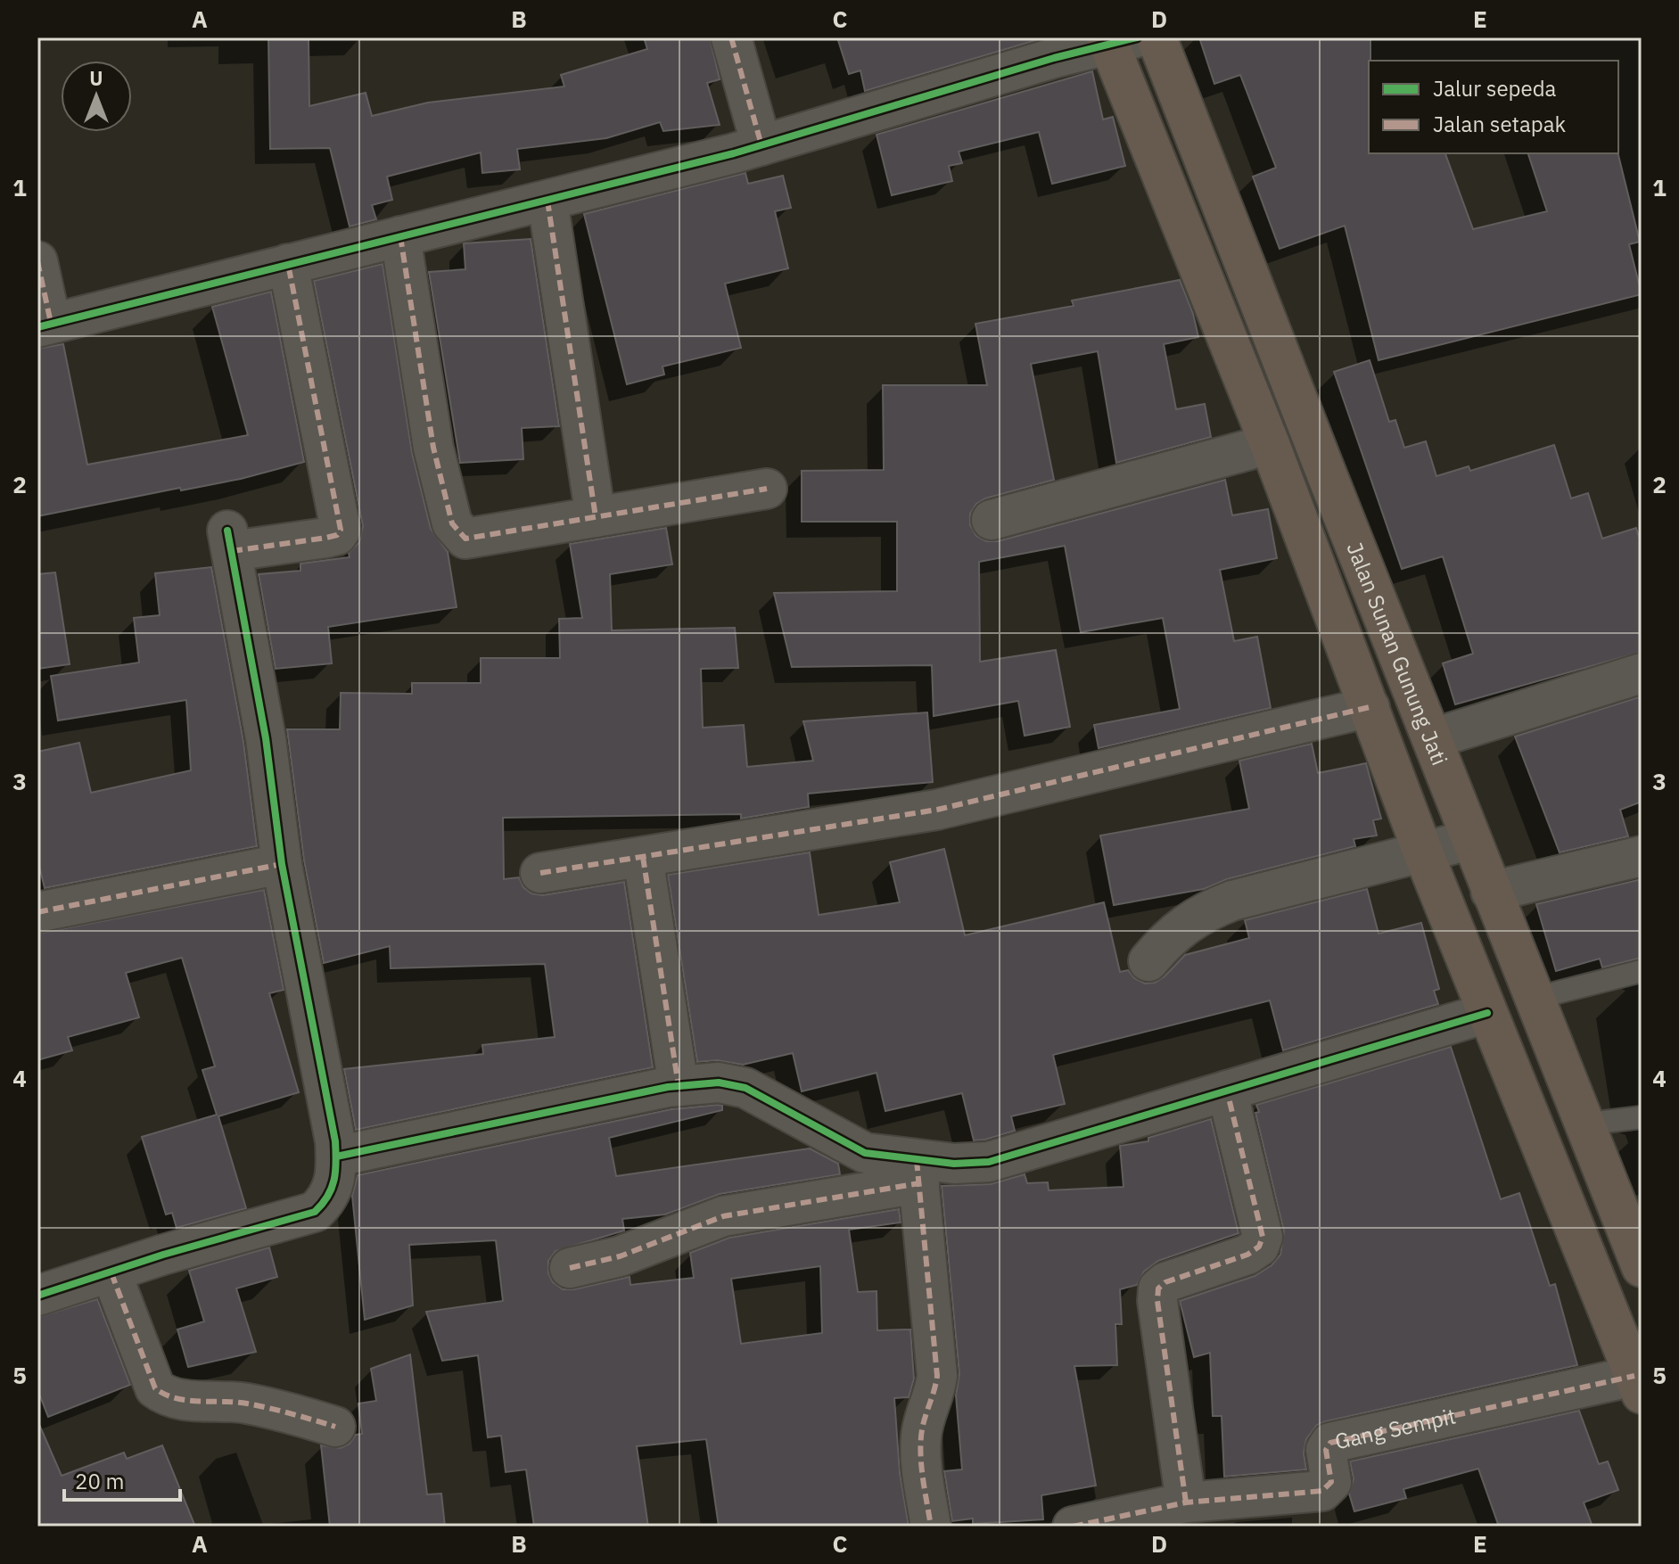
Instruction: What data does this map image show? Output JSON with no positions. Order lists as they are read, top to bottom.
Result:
{
  "streets": {
    "highway": ["Jalan Sunan Gunung Jati"],
    "street": ["Gang Sempit"]
  },
  "legend": ["Jalur sepeda", "Jalan setapak"],
  "scale_bar": "20 m",
  "north": "top",
  "grid": {
    "columns": [
      "A",
      "B",
      "C",
      "D",
      "E"
    ],
    "rows": [
      "1",
      "2",
      "3",
      "4",
      "5"
    ]
  }
}
